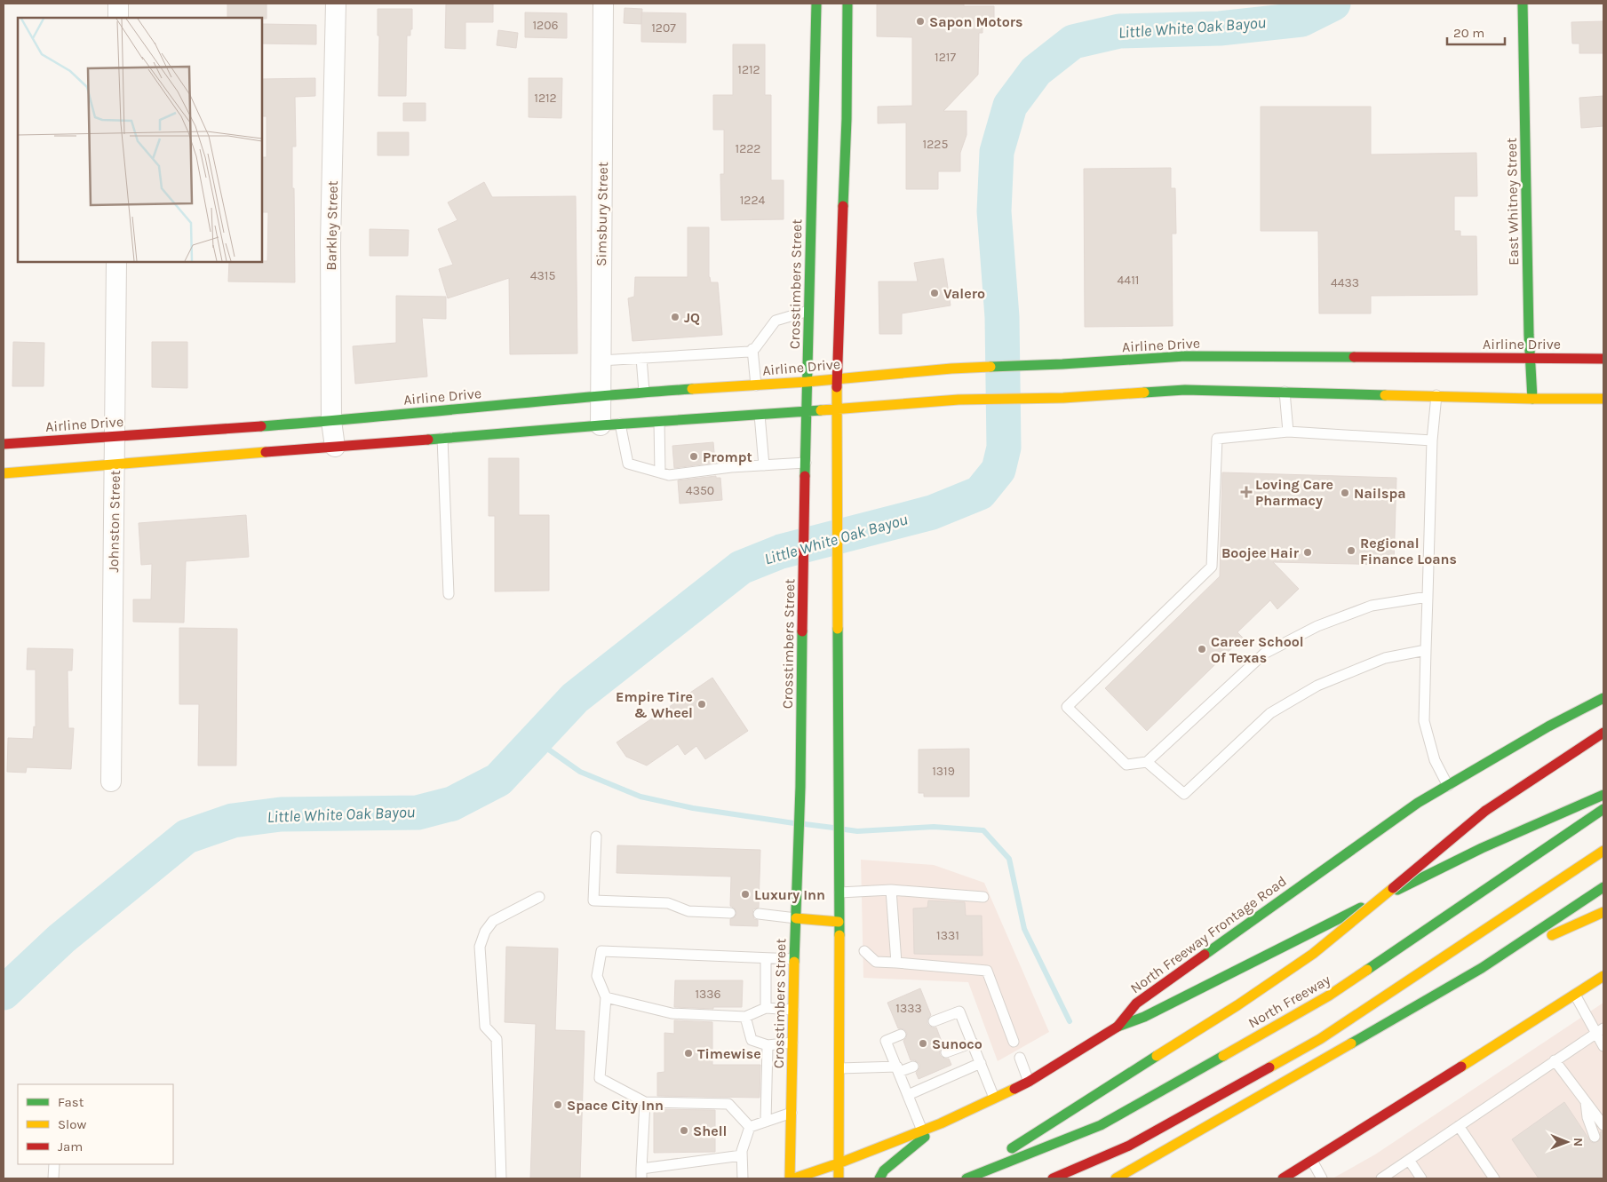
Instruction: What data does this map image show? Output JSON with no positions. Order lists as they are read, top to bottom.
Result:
{
  "streets": {
    "main road": [
      "East Whitney Street",
      "Crosstimbers Street",
      "Airline Drive",
      "North Freeway Frontage Road",
      "North Freeway"
    ],
    "street": ["Simsbury Street", "Barkley Street", "Johnston Street"]
  },
  "crossings": [
    ["East Whitney Street", "Airline Drive"],
    ["Simsbury Street", "Airline Drive"],
    ["Barkley Street", "Airline Drive"],
    ["Crosstimbers Street", "Airline Drive"],
    ["Airline Drive", "Johnston Street"]
  ],
  "water": ["Little White Oak Bayou"],
  "places": {
    "other": [
      "Sapon Motors",
      "Valero",
      "JQ",
      "Prompt",
      "Nailspa",
      "Regional Finance Loans",
      "Boojee Hair",
      "Career School Of Texas",
      "Empire Tire & Wheel",
      "Luxury Inn",
      "Sunoco",
      "Timewise",
      "Space City Inn",
      "Shell"
    ],
    "health": ["Loving Care Pharmacy"]
  },
  "house_numbers": [
    "1206",
    "1207",
    "1217",
    "1212",
    "1212",
    "1225",
    "1222",
    "1224",
    "4315",
    "4411",
    "4433",
    "4350",
    "1319",
    "1331",
    "1336",
    "1333"
  ],
  "legend": ["Fast", "Slow", "Jam"],
  "scale_bar": "20 m",
  "north": "right"
}
